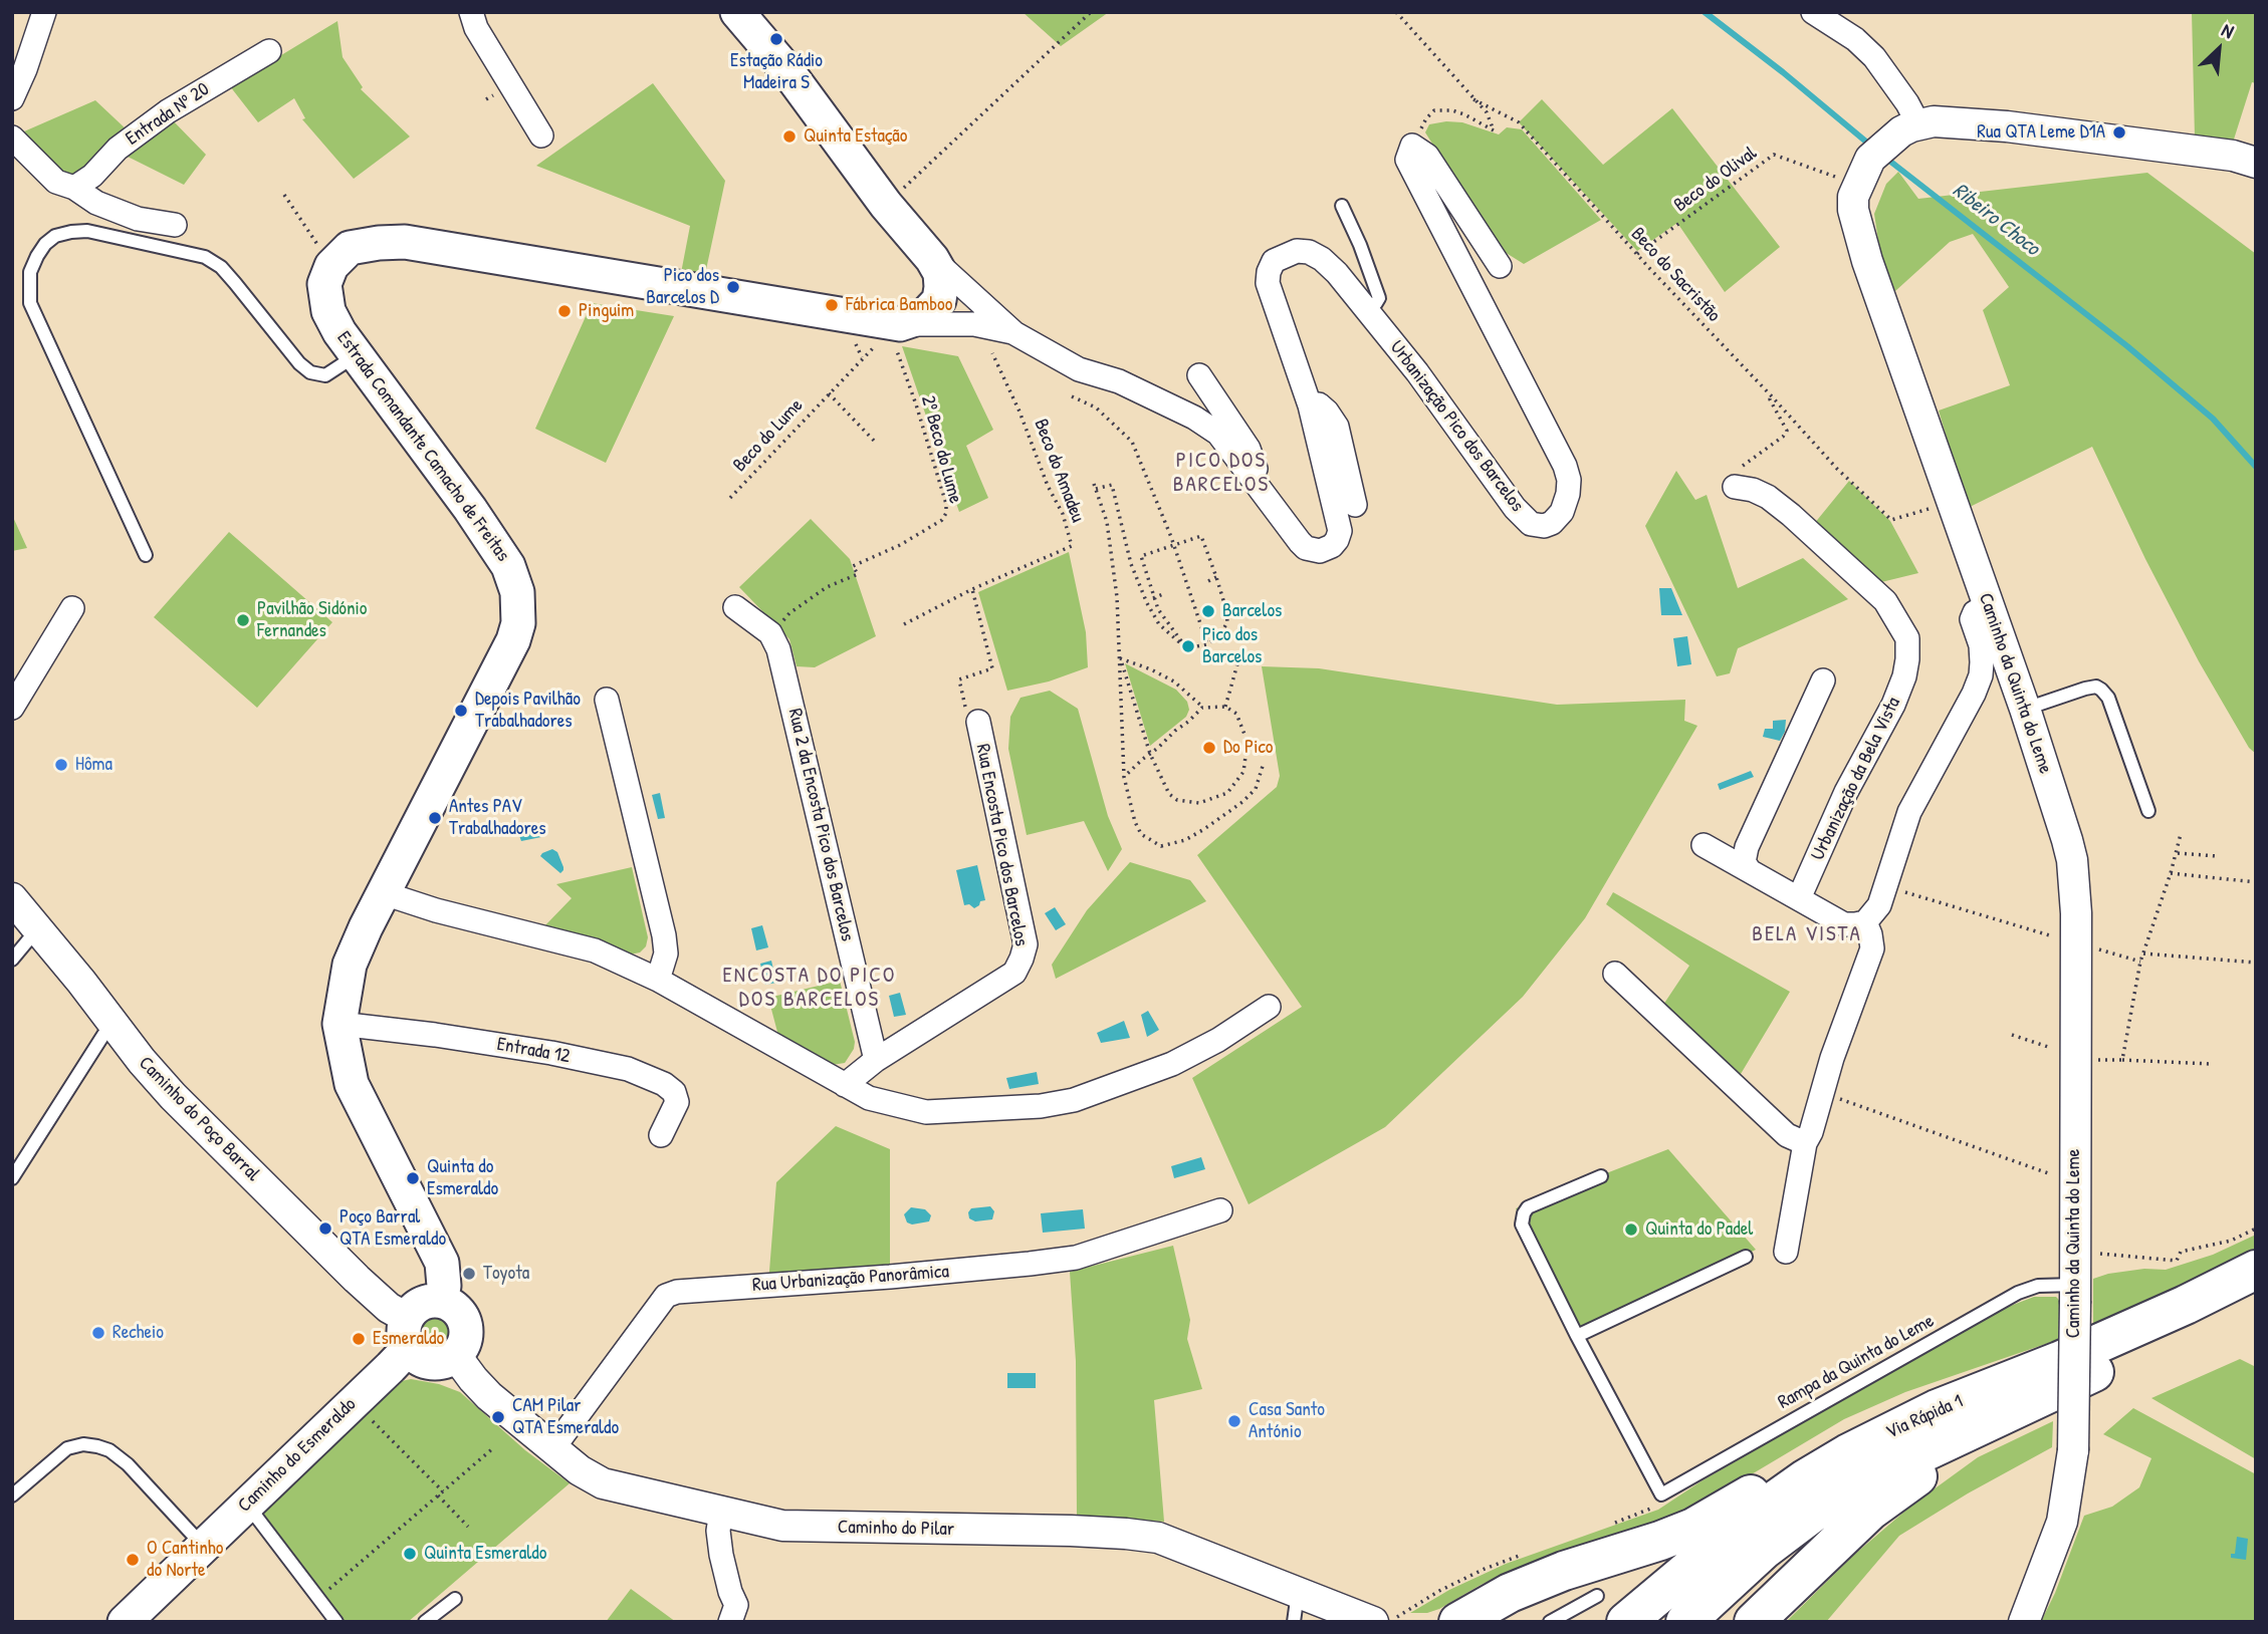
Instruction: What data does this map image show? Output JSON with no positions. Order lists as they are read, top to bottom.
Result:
{
  "streets": {
    "highway": ["Via Rápida 1"],
    "main road": ["Estrada Comandante Camacho de Freitas", "Caminho do Esmeraldo"],
    "street": [
      "Entrada Nº 20",
      "Urbanização Pico dos Barcelos",
      "Caminho da Quinta do Leme",
      "Urbanização da Bela Vista",
      "Rua 2 da Encosta Pico dos Barcelos",
      "Rua Encosta Pico dos Barcelos",
      "Entrada 12",
      "Caminho do Poço Barral",
      "Rua Urbanização Panorâmica",
      "Caminho do Pilar"
    ],
    "lane": ["Rampa da Quinta do Leme"],
    "path": [
      "Beco do Olival",
      "Beco do Sacristão",
      "Beco do Lume",
      "2º Beco do Lume",
      "Beco do Amadeu"
    ]
  },
  "crossings": [
    ["Beco do Olival", "Beco do Sacristão"],
    ["Beco do Olival", "Caminho da Quinta do Leme"],
    ["Beco do Sacristão", "Caminho da Quinta do Leme"],
    ["Urbanização Pico dos Barcelos", "Beco do Lume"],
    ["Urbanização Pico dos Barcelos", "Estrada Comandante Camacho de Freitas"],
    ["Urbanização Pico dos Barcelos", "2º Beco do Lume"],
    ["Beco do Lume", "Estrada Comandante Camacho de Freitas"],
    ["Beco do Lume", "2º Beco do Lume"],
    ["Estrada Comandante Camacho de Freitas", "2º Beco do Lume"],
    ["Estrada Comandante Camacho de Freitas", "Entrada 12"],
    ["Estrada Comandante Camacho de Freitas", "Caminho do Poço Barral"],
    ["Estrada Comandante Camacho de Freitas", "Caminho do Esmeraldo"],
    ["Estrada Comandante Camacho de Freitas", "Caminho do Pilar"],
    ["Caminho da Quinta do Leme", "Rampa da Quinta do Leme"],
    ["Rua 2 da Encosta Pico dos Barcelos", "Rua Encosta Pico dos Barcelos"],
    ["Caminho do Poço Barral", "Caminho do Esmeraldo"],
    ["Caminho do Poço Barral", "Caminho do Pilar"],
    ["Rua Urbanização Panorâmica", "Caminho do Pilar"],
    ["Caminho do Esmeraldo", "Caminho do Pilar"]
  ],
  "districts": ["PICO DOS BARCELOS", "BELA VISTA", "ENCOSTA DO PICO DOS BARCELOS"],
  "water": ["Ribeiro Choco"],
  "places": [
    "Estação Rádio Madeira S",
    "Rua QTA Leme D1A",
    "Quinta Estação",
    "Pico dos Barcelos D",
    "Fábrica Bamboo",
    "Pinguim",
    "Barcelos",
    "Pavilhão Sidónio Fernandes",
    "Pico dos Barcelos",
    "Depois Pavilhão Trabalhadores",
    "Do Pico",
    "Hôma",
    "Antes PAV Trabalhadores",
    "Quinta do Esmeraldo",
    "Poço Barral QTA Esmeraldo",
    "Quinta do Padel",
    "Toyota",
    "Recheio",
    "Esmeraldo",
    "CAM Pilar QTA Esmeraldo",
    "Casa Santo António",
    "Quinta Esmeraldo",
    "O Cantinho do Norte"
  ],
  "north": "top right"
}
